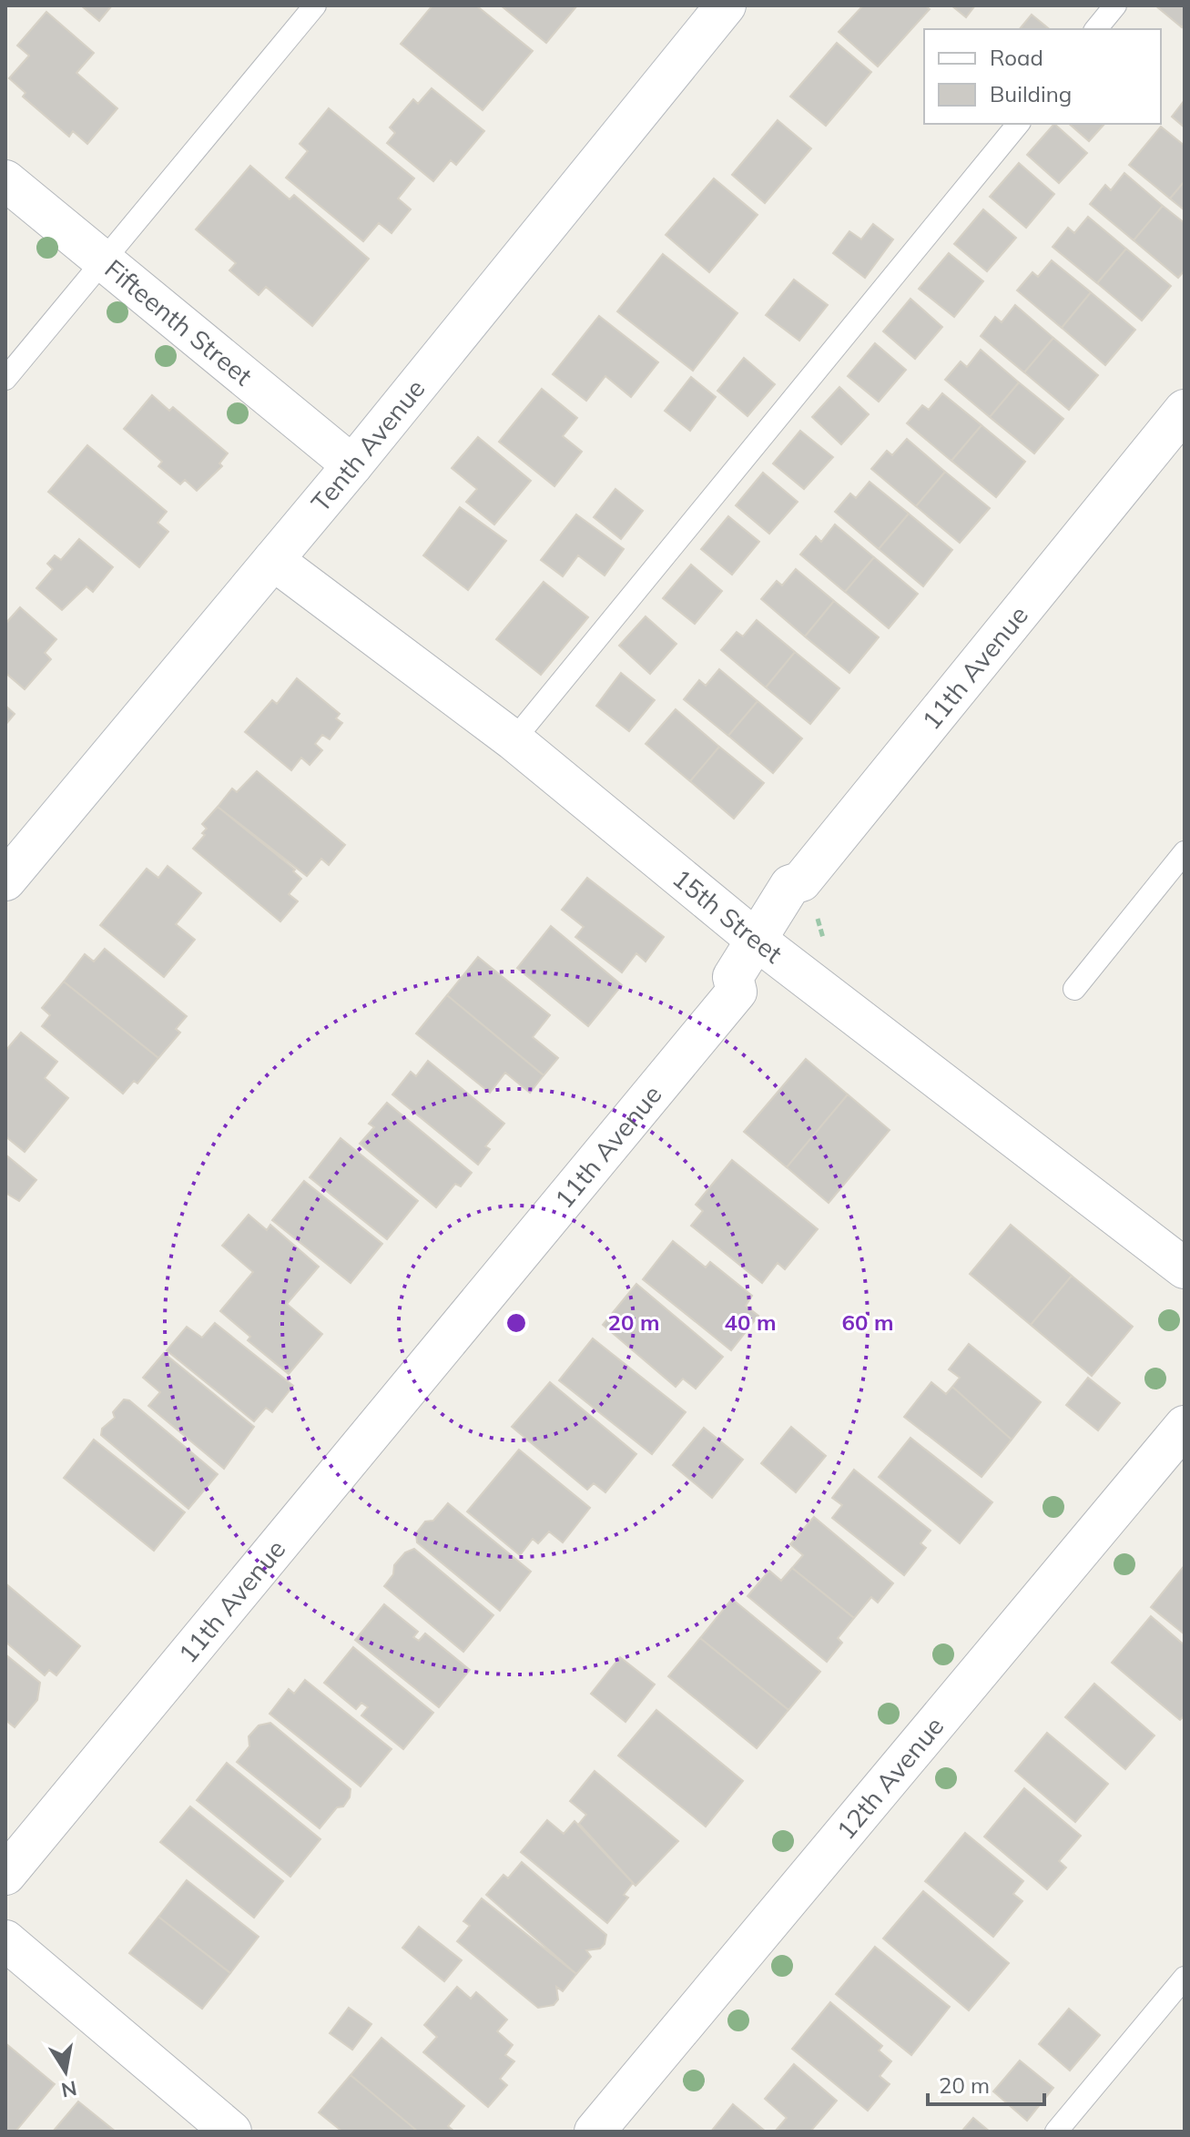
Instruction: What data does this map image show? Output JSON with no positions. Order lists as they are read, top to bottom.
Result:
{
  "streets": {
    "street": [
      "Fifteenth Street",
      "Tenth Avenue",
      "11th Avenue",
      "15th Street",
      "12th Avenue"
    ]
  },
  "crossings": [
    ["Fifteenth Street", "Tenth Avenue"],
    ["Tenth Avenue", "15th Street"],
    ["11th Avenue", "15th Street"]
  ],
  "legend": ["Road", "Building"],
  "scale_bar": "20 m",
  "north": "bottom",
  "rings": ["20 m", "40 m", "60 m"]
}
